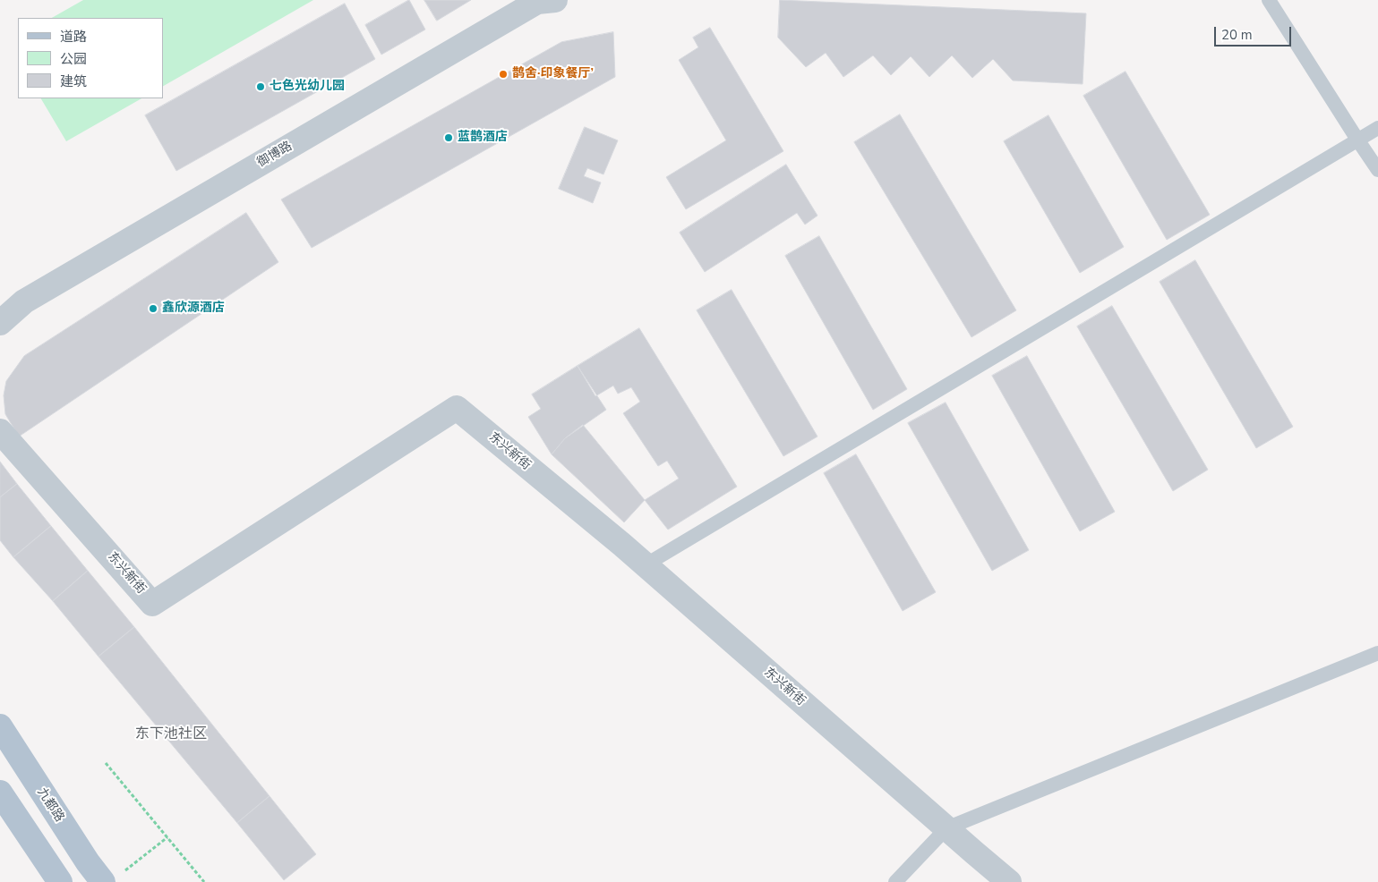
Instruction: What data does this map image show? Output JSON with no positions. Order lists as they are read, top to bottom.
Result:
{
  "streets": {
    "main road": ["九都路"],
    "street": ["御博路", "东兴新街"]
  },
  "districts": ["东下池社区"],
  "places": [
    "鹊舍·印象餐厅’",
    "七色光幼儿园",
    "蓝鹊酒店",
    "鑫欣源酒店"
  ],
  "legend": ["道路", "公园", "建筑"],
  "scale_bar": "20 m"
}
